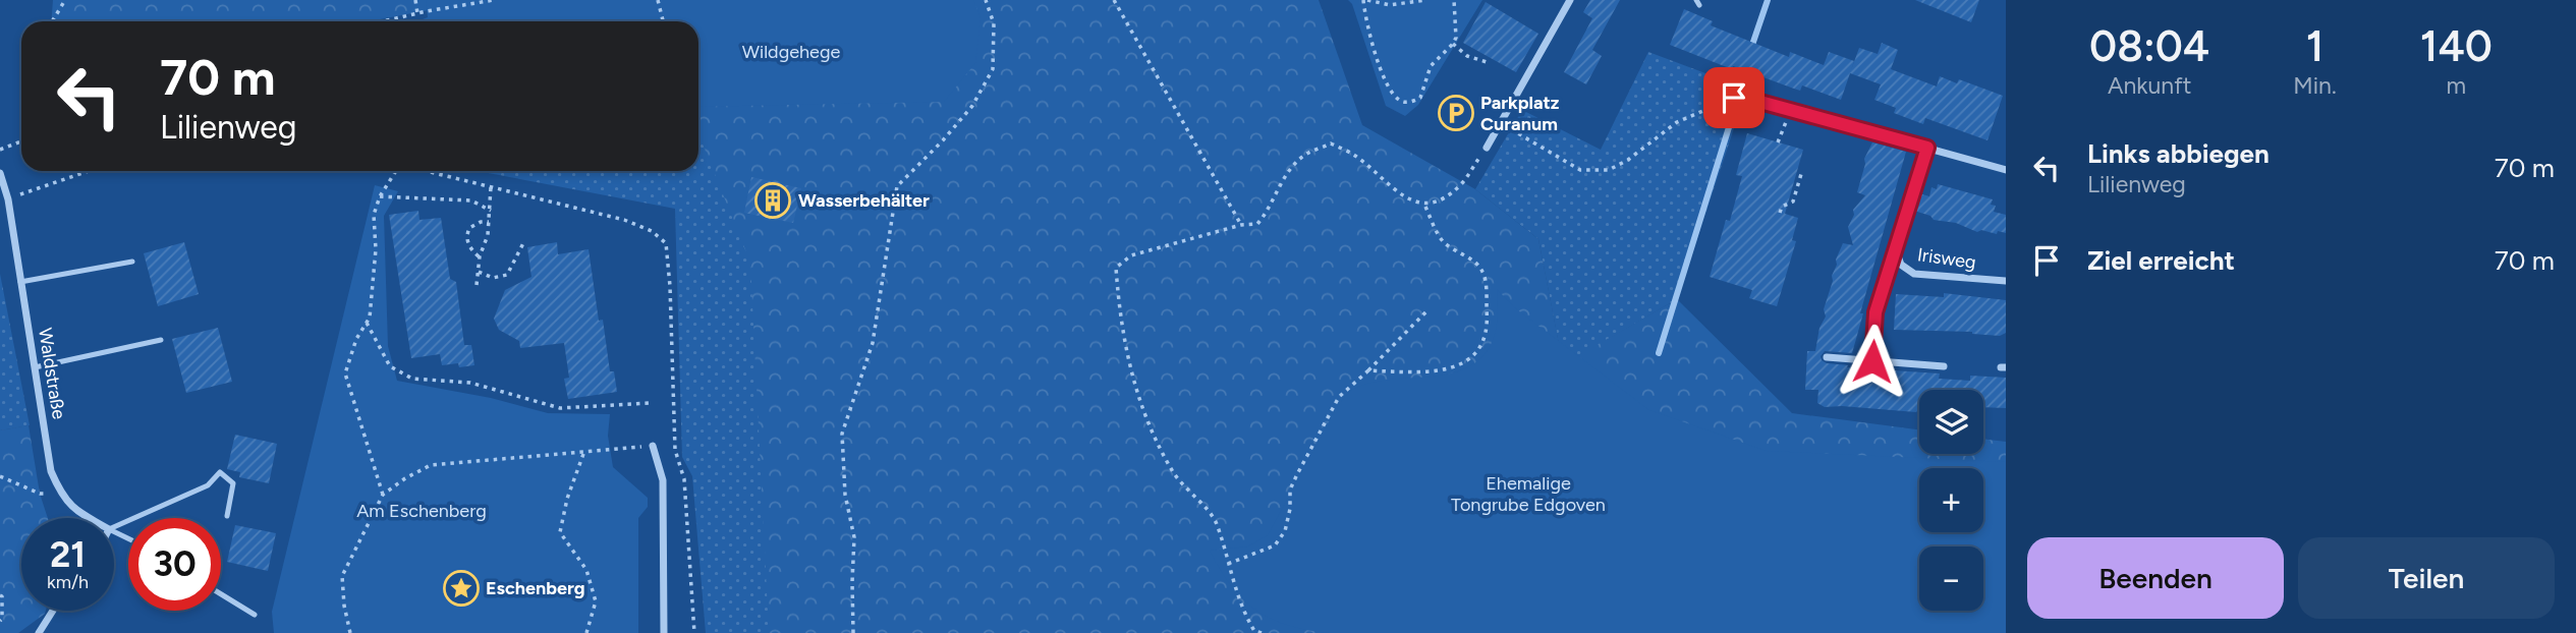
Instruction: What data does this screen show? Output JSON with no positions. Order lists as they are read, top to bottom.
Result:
{
  "streets": {
    "street": ["Irisweg", "Waldstraße"]
  },
  "parks": ["Wildgehege", "Ehemalige Tongrube Edgoven", "Am Eschenberg"],
  "places": {
    "parking": ["Parkplatz Curanum"],
    "building": ["Wasserbehälter"],
    "place": ["Eschenberg"]
  },
  "page": {
    "eta": [
      "08:04",
      "Ankunft",
      "1",
      "Min.",
      "140",
      "m"
    ],
    "turn": ["70 m", "Lilienweg"],
    "list": [
      {
        "name": "Links abbiegen",
        "note": "Lilienweg",
        "value": "70 m"
      },
      {
        "name": "Ziel erreicht",
        "value": "70 m"
      }
    ],
    "map_buttons": ["+", "−"],
    "speed": "21 km/h",
    "limit": "30",
    "buttons": ["Beenden", "Teilen"]
  }
}
